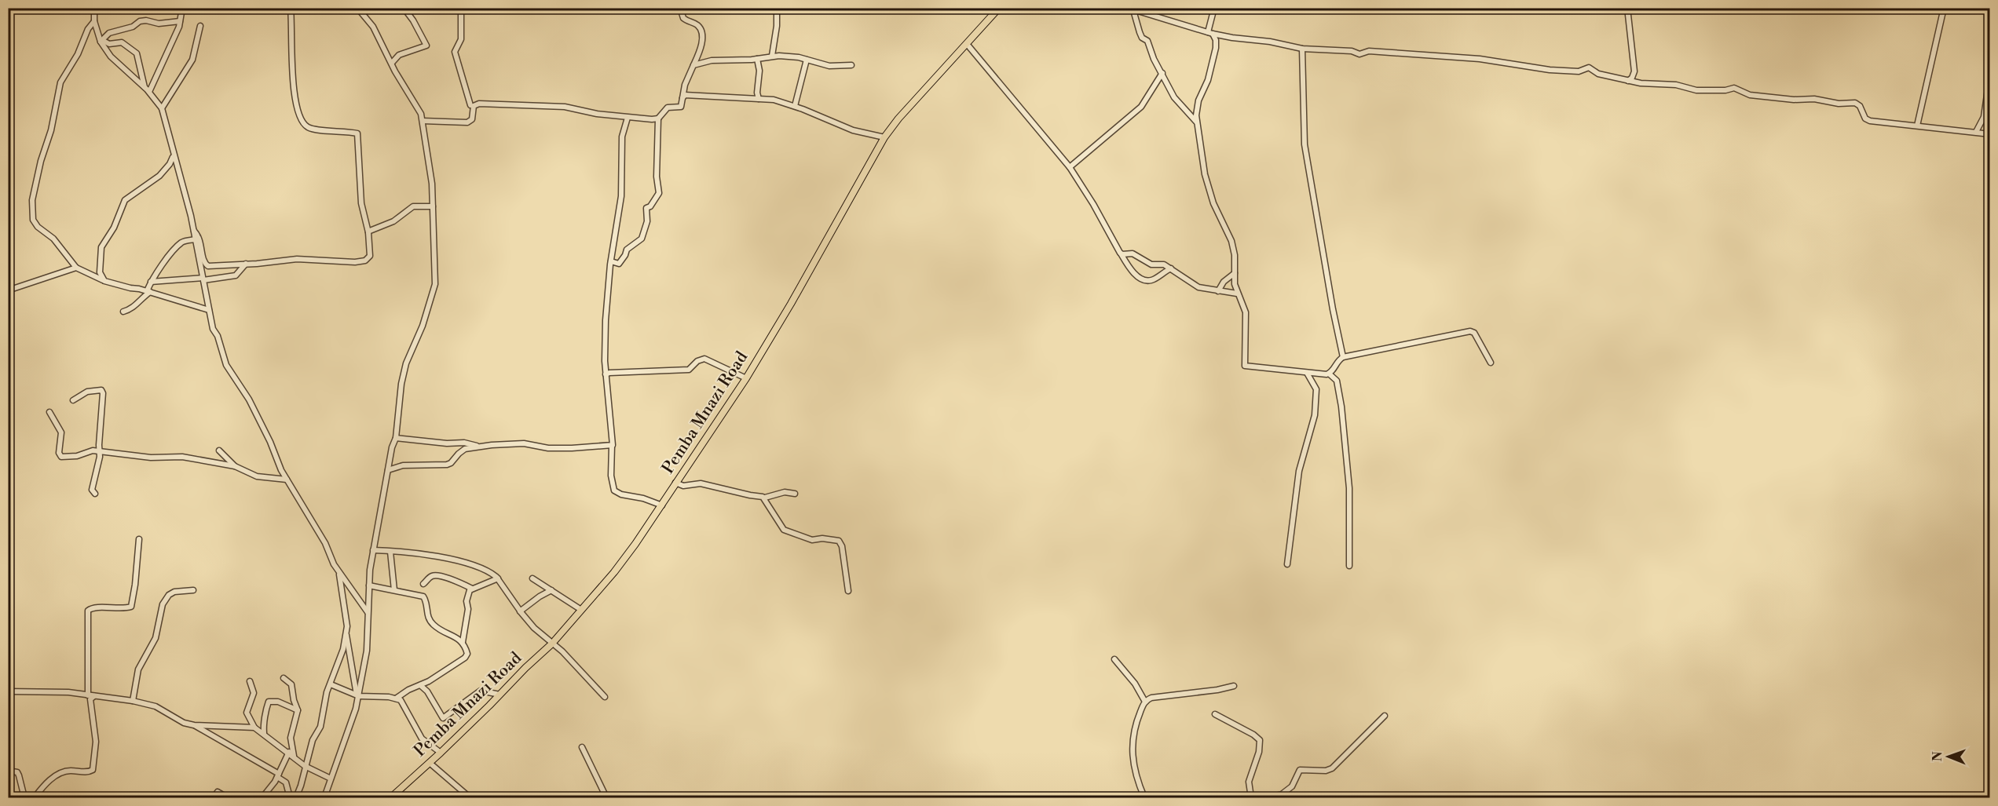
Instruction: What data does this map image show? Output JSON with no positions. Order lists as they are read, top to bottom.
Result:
{
  "streets": {
    "main road": ["Pemba Mnazi Road"]
  },
  "north": "left"
}
